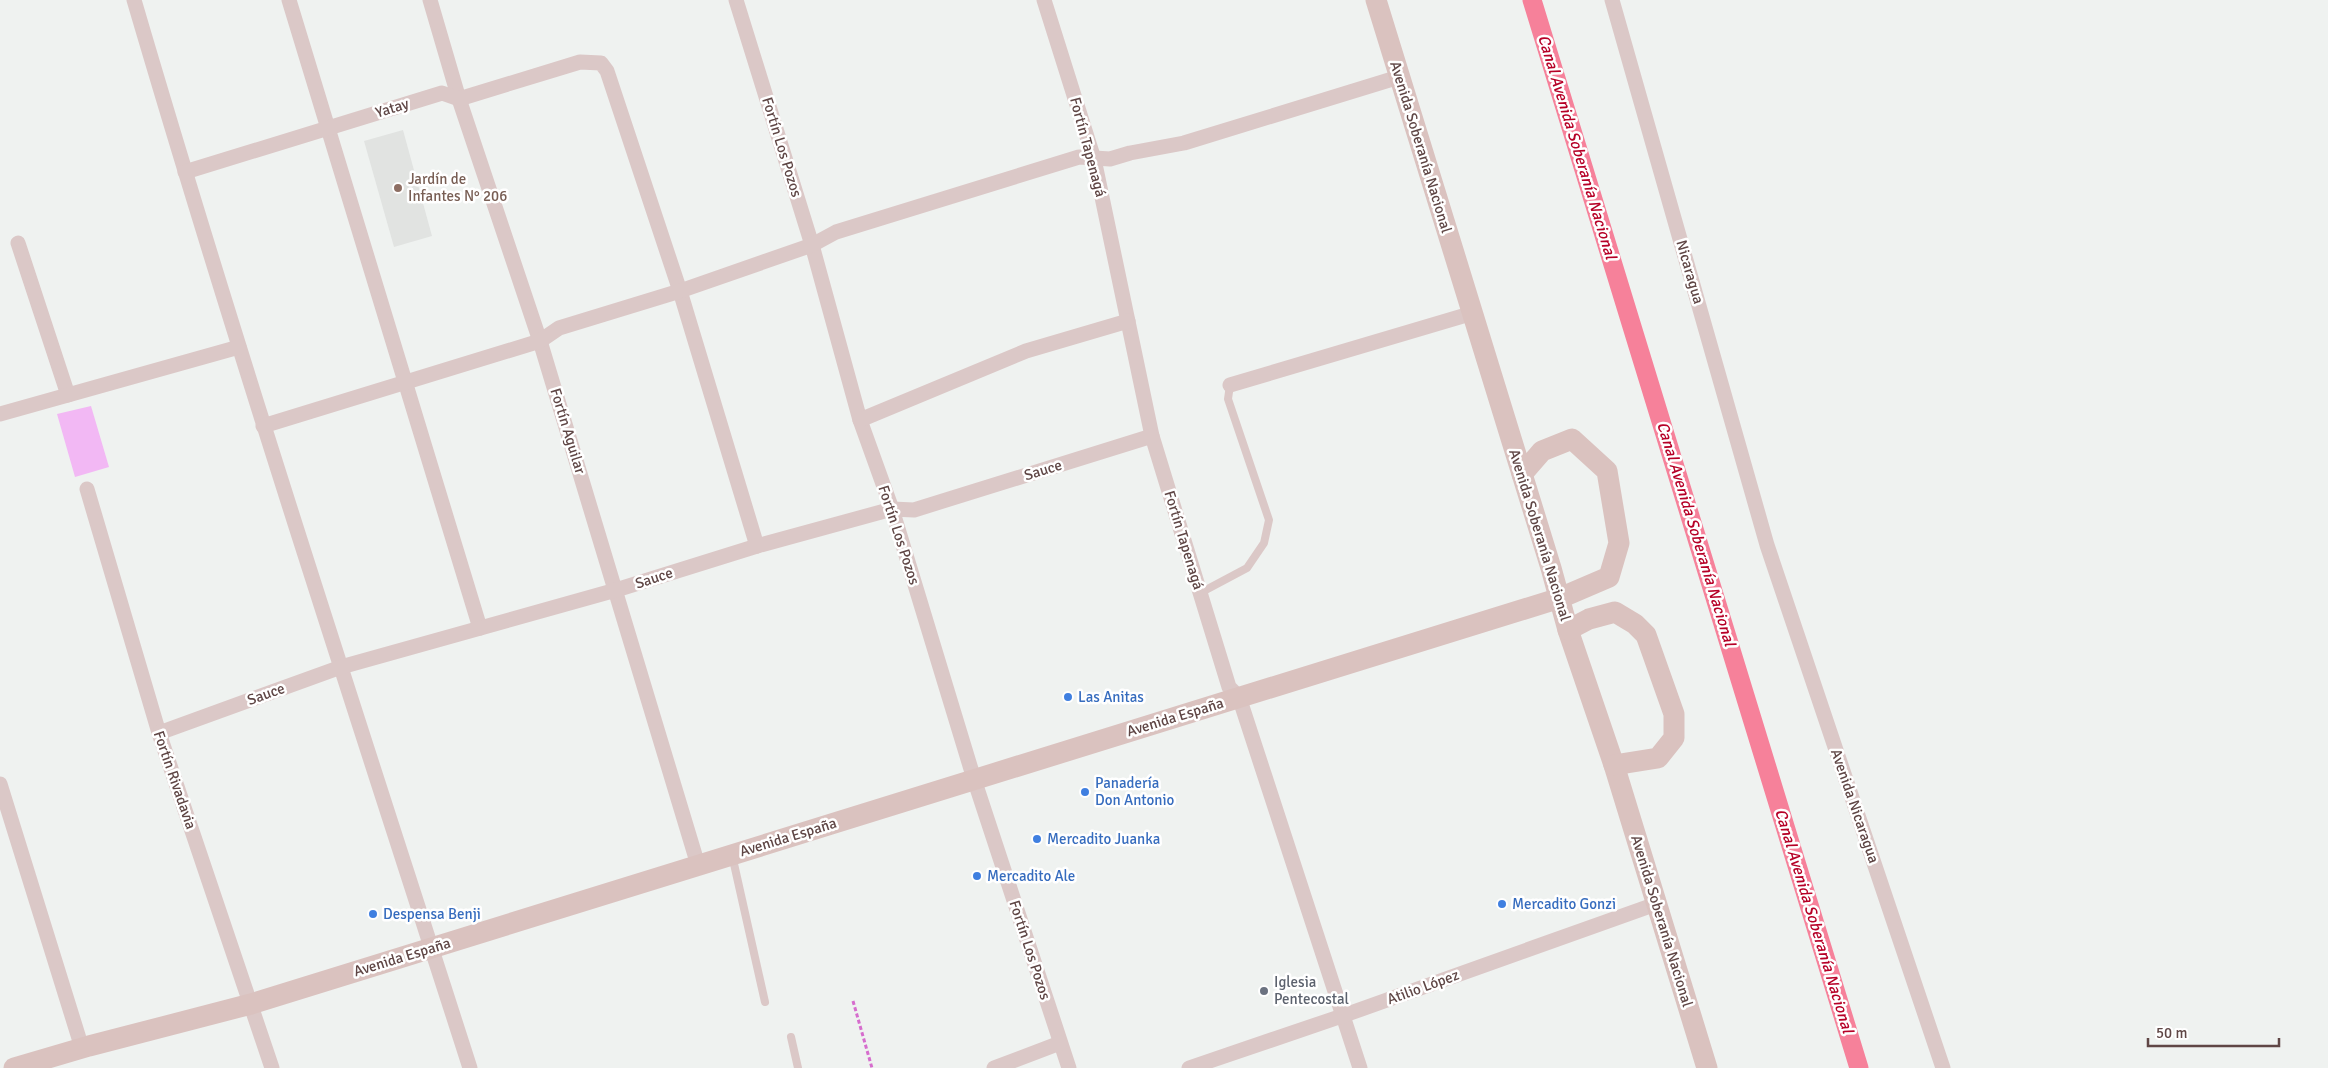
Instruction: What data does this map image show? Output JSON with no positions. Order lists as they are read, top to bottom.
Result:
{
  "streets": {
    "main road": ["Avenida Soberanía Nacional", "Avenida España"],
    "street": [
      "Yatay",
      "Fortín Los Pozos",
      "Fortín Tapenagá",
      "Nicaragua",
      "Fortín Aguilar",
      "Sauce",
      "Fortín Rivadavia",
      "Avenida Nicaragua",
      "Atilio López"
    ]
  },
  "crossings": [
    ["Yatay", "Fortín Aguilar"],
    ["Fortín Los Pozos", "Sauce"],
    ["Fortín Los Pozos", "Avenida España"],
    ["Fortín Tapenagá", "Sauce"],
    ["Fortín Tapenagá", "Avenida España"],
    ["Fortín Tapenagá", "Atilio López"],
    ["Avenida Soberanía Nacional", "Avenida España"],
    ["Avenida Soberanía Nacional", "Atilio López"],
    ["Nicaragua", "Avenida Nicaragua"],
    ["Fortín Aguilar", "Sauce"],
    ["Fortín Aguilar", "Avenida España"],
    ["Sauce", "Fortín Rivadavia"],
    ["Avenida España", "Fortín Rivadavia"]
  ],
  "water": ["Canal Avenida Soberanía Nacional"],
  "places": [
    "Jardín de Infantes N° 206",
    "Las Anitas",
    "Panadería Don Antonio",
    "Mercadito Juanka",
    "Mercadito Ale",
    "Mercadito Gonzi",
    "Despensa Benji",
    "Iglesia Pentecostal"
  ],
  "scale_bar": "50 m"
}
